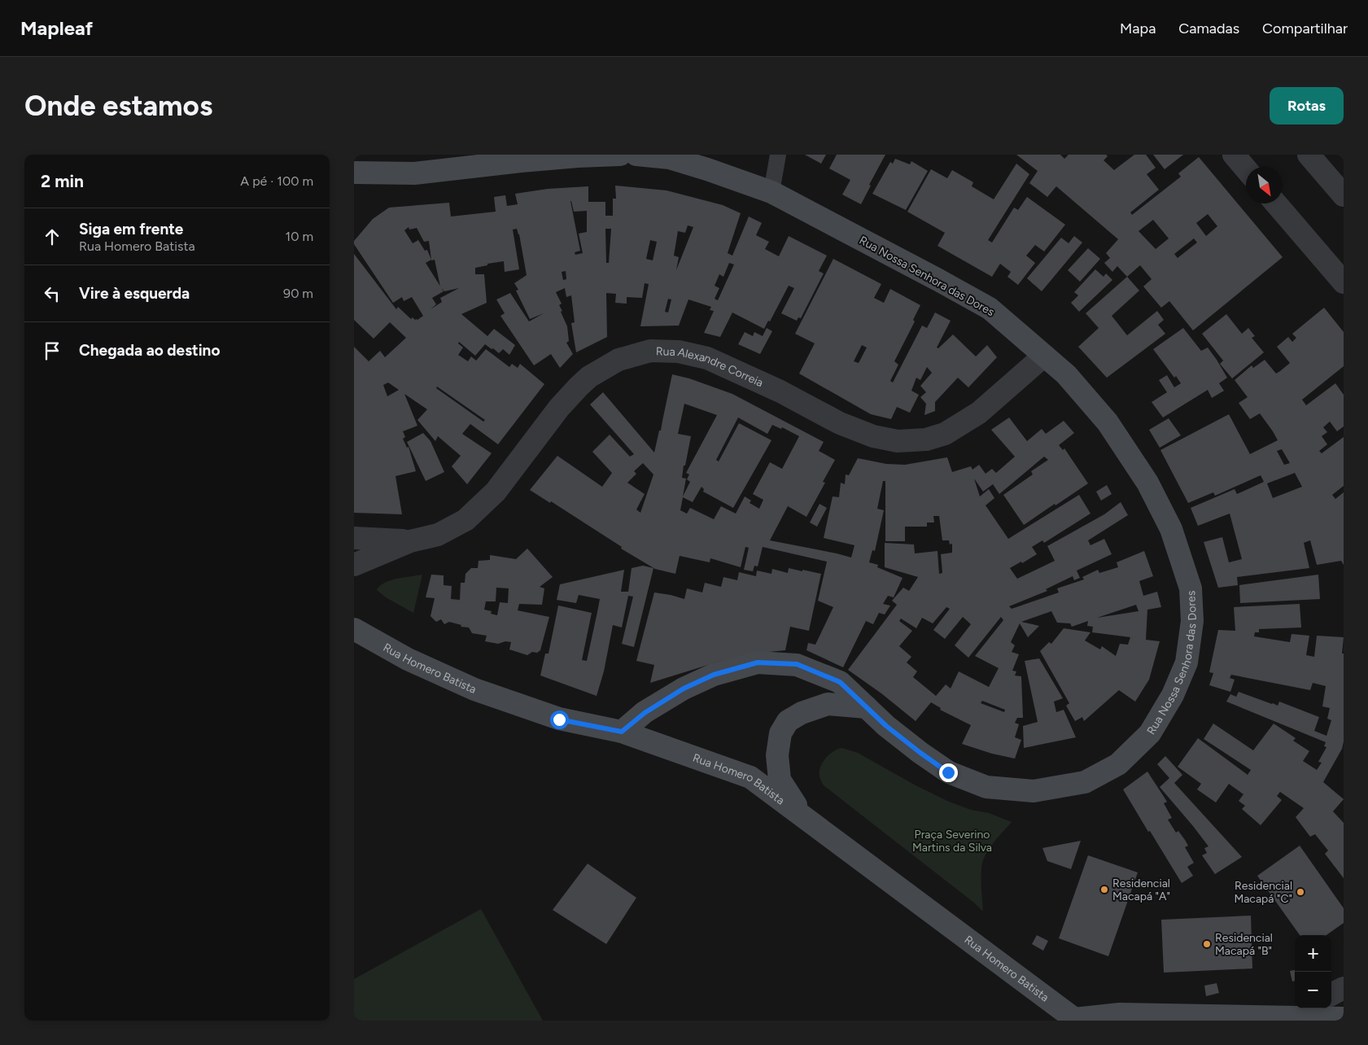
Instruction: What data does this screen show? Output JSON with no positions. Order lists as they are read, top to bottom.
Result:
{
  "streets": {
    "street": ["Rua Nossa Senhora das Dores", "Rua Alexandre Correia", "Rua Homero Batista"]
  },
  "crossings": [
    ["Rua Nossa Senhora das Dores", "Rua Alexandre Correia"],
    ["Rua Nossa Senhora das Dores", "Rua Homero Batista"]
  ],
  "parks": ["Praça Severino Martins da Silva"],
  "places": ["Residencial Macapá \"A\"", "Residencial Macapá \"C\"", "Residencial Macapá \"B\""],
  "north": "bottom right",
  "page": {
    "header": "Mapleaf",
    "nav": ["Mapa", "Camadas", "Compartilhar"],
    "buttons": "Rotas",
    "title": "Onde estamos",
    "heading": ["2 min", "A pé · 100 m"],
    "list": [
      ["Siga em frente", "Rua Homero Batista", "10 m"],
      ["Vire à esquerda", "90 m"],
      "Chegada ao destino"
    ],
    "map_buttons": ["+", "−"]
  }
}
